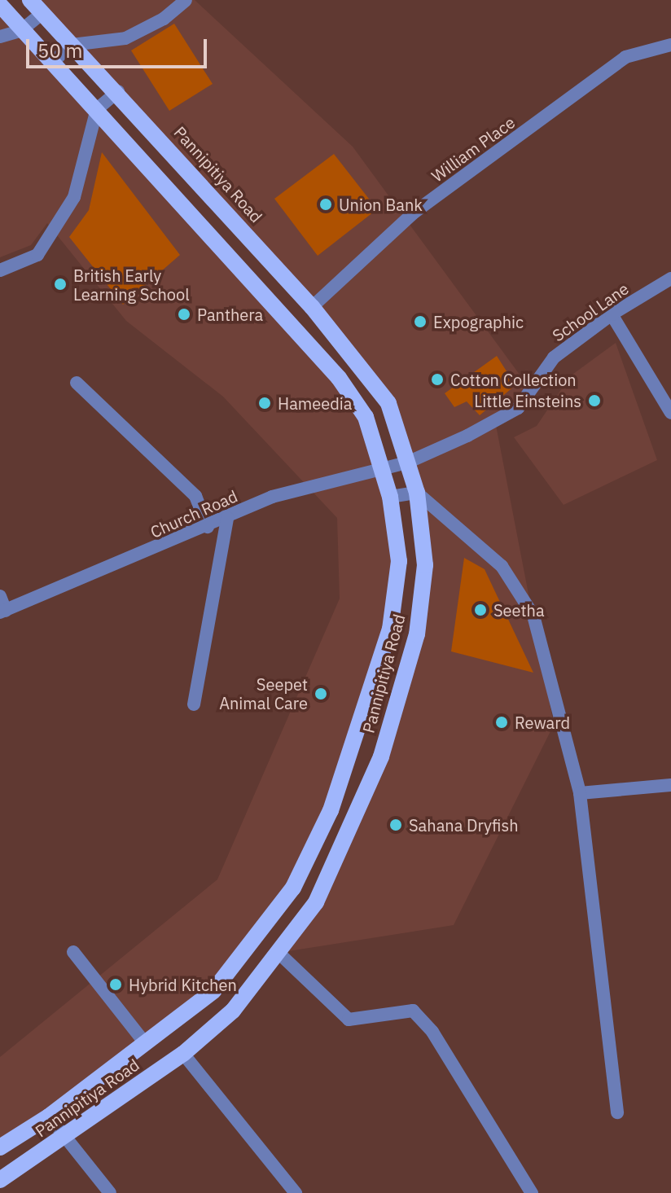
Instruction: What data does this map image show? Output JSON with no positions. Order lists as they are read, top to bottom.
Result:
{
  "streets": {
    "main road": ["Pannipitiya Road"],
    "street": ["William Place", "School Lane", "Church Road"]
  },
  "crossings": [
    ["William Place", "Pannipitiya Road"],
    ["Pannipitiya Road", "School Lane"],
    ["Pannipitiya Road", "Church Road"],
    ["School Lane", "Church Road"]
  ],
  "places": [
    "Union Bank",
    "British Early Learning School",
    "Panthera",
    "Expographic",
    "Cotton Collection",
    "Little Einsteins",
    "Hameedia",
    "Seetha",
    "Seepet Animal Care",
    "Reward",
    "Sahana Dryfish",
    "Hybrid Kitchen"
  ],
  "scale_bar": "50 m"
}
